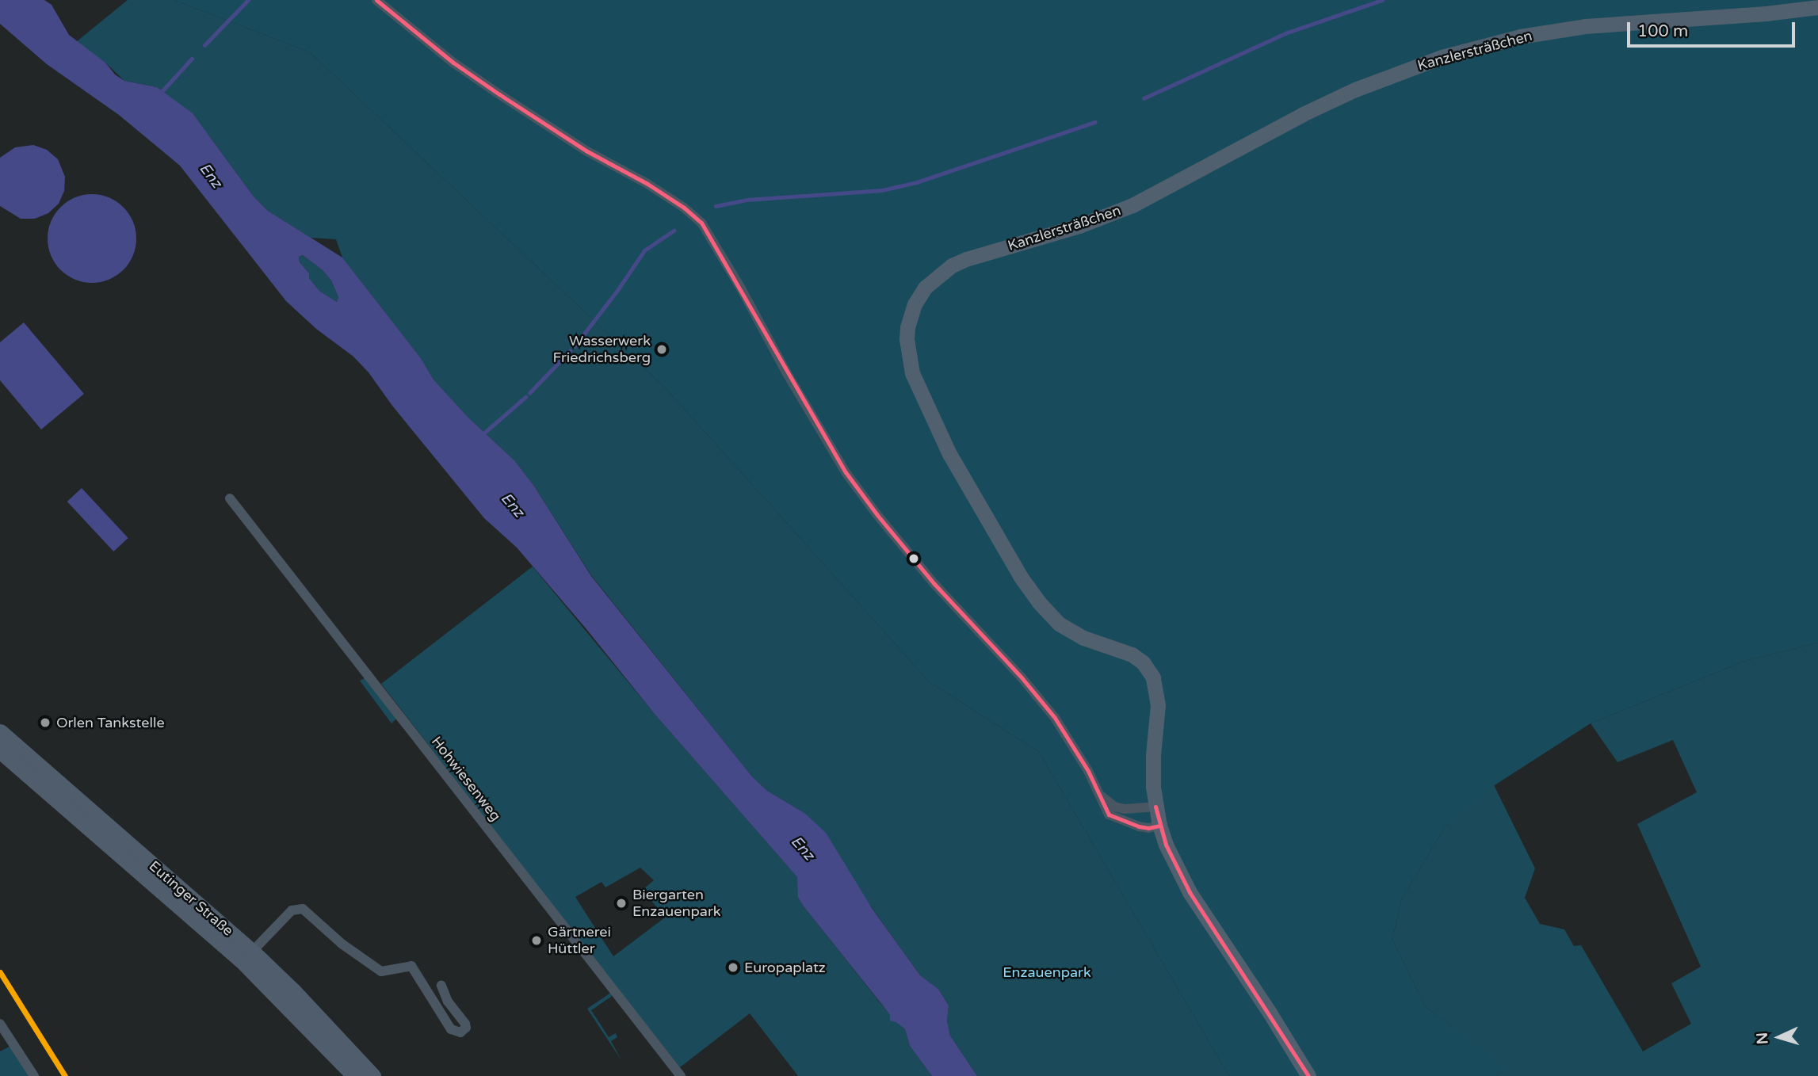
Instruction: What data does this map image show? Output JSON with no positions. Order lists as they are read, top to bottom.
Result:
{
  "streets": {
    "main road": ["Kanzlersträßchen", "Eutinger Straße"],
    "street": ["Hohwiesenweg"]
  },
  "water": ["Enz"],
  "parks": ["Enzauenpark"],
  "places": [
    "Wasserwerk Friedrichsberg",
    "Orlen Tankstelle",
    "Biergarten Enzauenpark",
    "Gärtnerei Hüttler",
    "Europaplatz"
  ],
  "scale_bar": "100 m",
  "north": "left"
}
